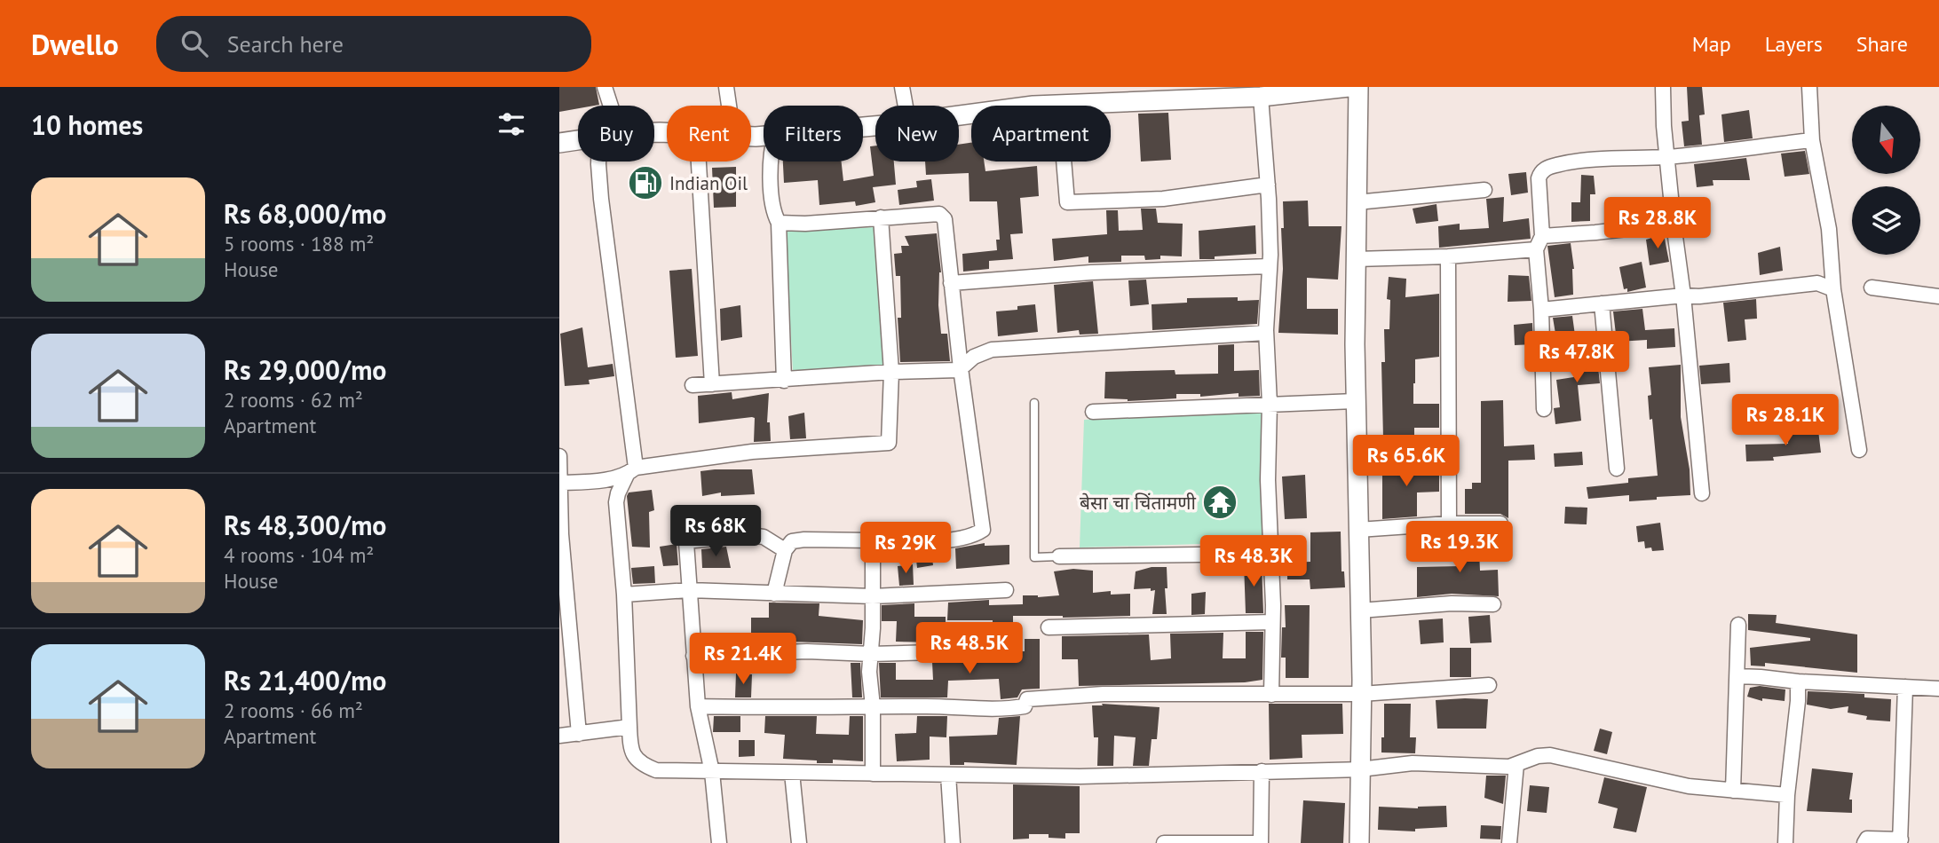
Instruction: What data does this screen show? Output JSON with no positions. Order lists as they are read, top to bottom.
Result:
{
  "places": {
    "fuel station": ["Indian Oil"],
    "temple": ["बेसा चा चिंतामणी"]
  },
  "north": "bottom",
  "page": {
    "header": "Dwello",
    "search": "Search here",
    "nav": ["Map", "Layers", "Share"],
    "heading": "10 homes",
    "chip": [
      "Buy",
      "Rent",
      "Filters",
      "New",
      "Apartment"
    ],
    "list": [
      {
        "name": "Rs 68,000/mo",
        "note": "5 rooms · 188 m² · House"
      },
      {
        "name": "Rs 29,000/mo",
        "note": "2 rooms · 62 m² · Apartment"
      },
      {
        "name": "Rs 48,300/mo",
        "note": "4 rooms · 104 m² · House"
      },
      {
        "name": "Rs 21,400/mo",
        "note": "2 rooms · 66 m² · Apartment"
      }
    ],
    "price": [
      "Rs 28.8K",
      "Rs 47.8K",
      "Rs 28.1K",
      "Rs 65.6K",
      "Rs 68K",
      "Rs 19.3K",
      "Rs 29K",
      "Rs 48.3K",
      "Rs 48.5K",
      "Rs 21.4K"
    ]
  }
}
